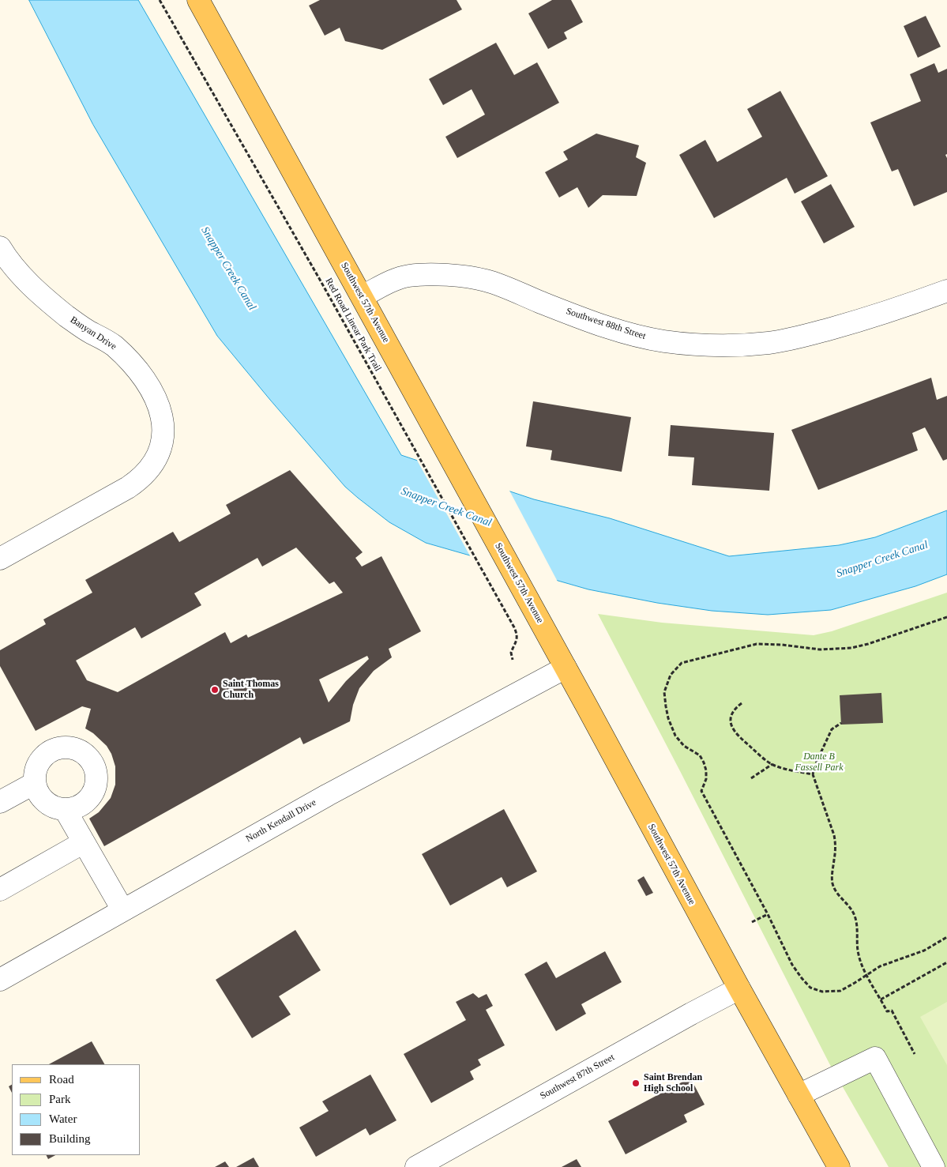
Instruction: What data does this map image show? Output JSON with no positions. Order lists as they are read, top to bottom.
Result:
{
  "streets": {
    "main road": ["Southwest 57th Avenue"],
    "street": [
      "Southwest 88th Street",
      "Banyan Drive",
      "North Kendall Drive",
      "Southwest 87th Street"
    ],
    "path": ["Red Road Linear Park Trail"]
  },
  "crossings": [
    ["Southwest 57th Avenue", "Southwest 88th Street"],
    ["Southwest 57th Avenue", "North Kendall Drive"],
    ["Southwest 57th Avenue", "Southwest 87th Street"]
  ],
  "water": ["Snapper Creek Canal"],
  "parks": ["Dante B Fassell Park"],
  "places": ["Saint Thomas Church", "Saint Brendan High School"],
  "legend": [
    "Road",
    "Park",
    "Water",
    "Building"
  ]
}
